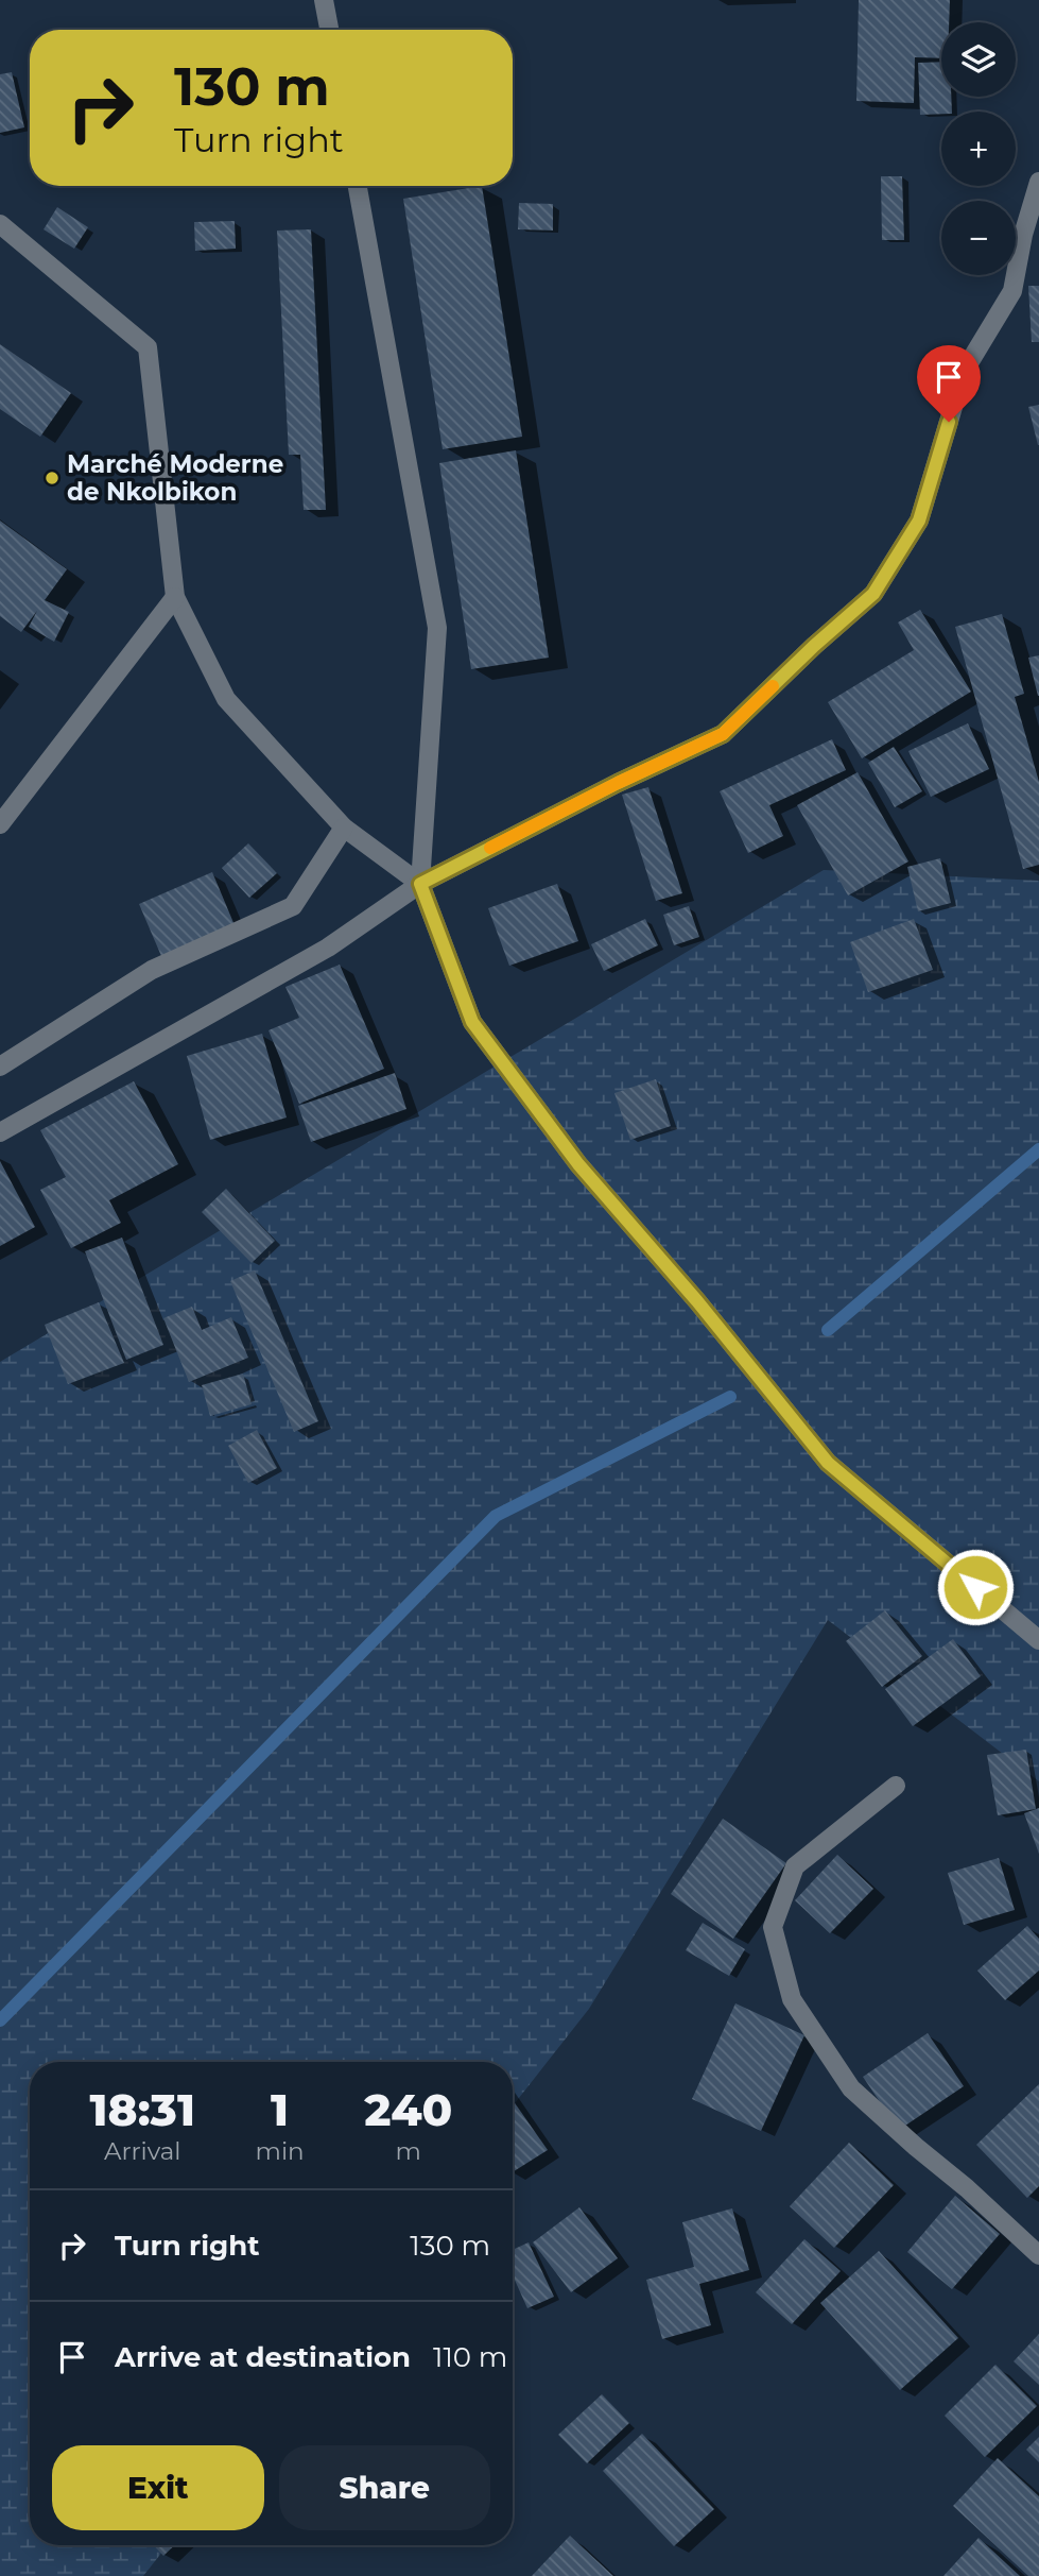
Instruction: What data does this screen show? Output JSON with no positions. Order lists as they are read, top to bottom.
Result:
{
  "places": ["Marché Moderne de Nkolbikon"],
  "page": {
    "map_buttons": ["+", "−"],
    "turn": ["130 m", "Turn right"],
    "eta": [
      "18:31",
      "Arrival",
      "1",
      "min",
      "240",
      "m"
    ],
    "list": [
      {
        "name": "Turn right",
        "value": "130 m"
      },
      {
        "name": "Arrive at destination",
        "value": "110 m"
      }
    ],
    "buttons": ["Exit", "Share"]
  }
}
